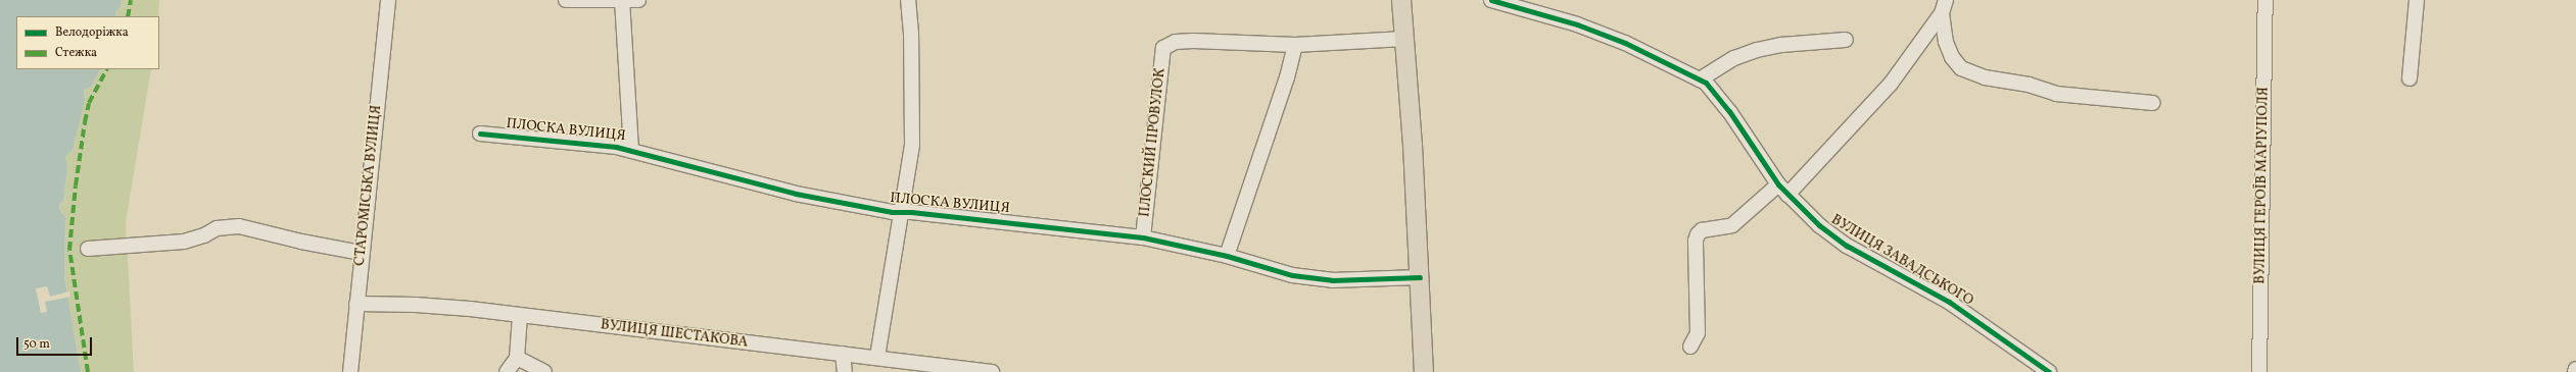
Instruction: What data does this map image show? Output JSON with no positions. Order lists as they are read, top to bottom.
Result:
{
  "streets": {
    "street": [
      "ПЛОСКА ВУЛИЦЯ",
      "ПЛОСКИЙ ПРОВУЛОК",
      "СТАРОМІСЬКА ВУЛИЦЯ",
      "ВУЛИЦЯ ГЕРОЇВ МАРІУПОЛЯ",
      "ВУЛИЦЯ ЗАВАДСЬКОГО",
      "ВУЛИЦЯ ШЕСТАКОВА"
    ]
  },
  "crossings": [
    ["ПЛОСКА ВУЛИЦЯ", "ПЛОСКИЙ ПРОВУЛОК"],
    ["СТАРОМІСЬКА ВУЛИЦЯ", "ВУЛИЦЯ ШЕСТАКОВА"]
  ],
  "legend": ["Велодоріжка", "Стежка"],
  "scale_bar": "50 m"
}
